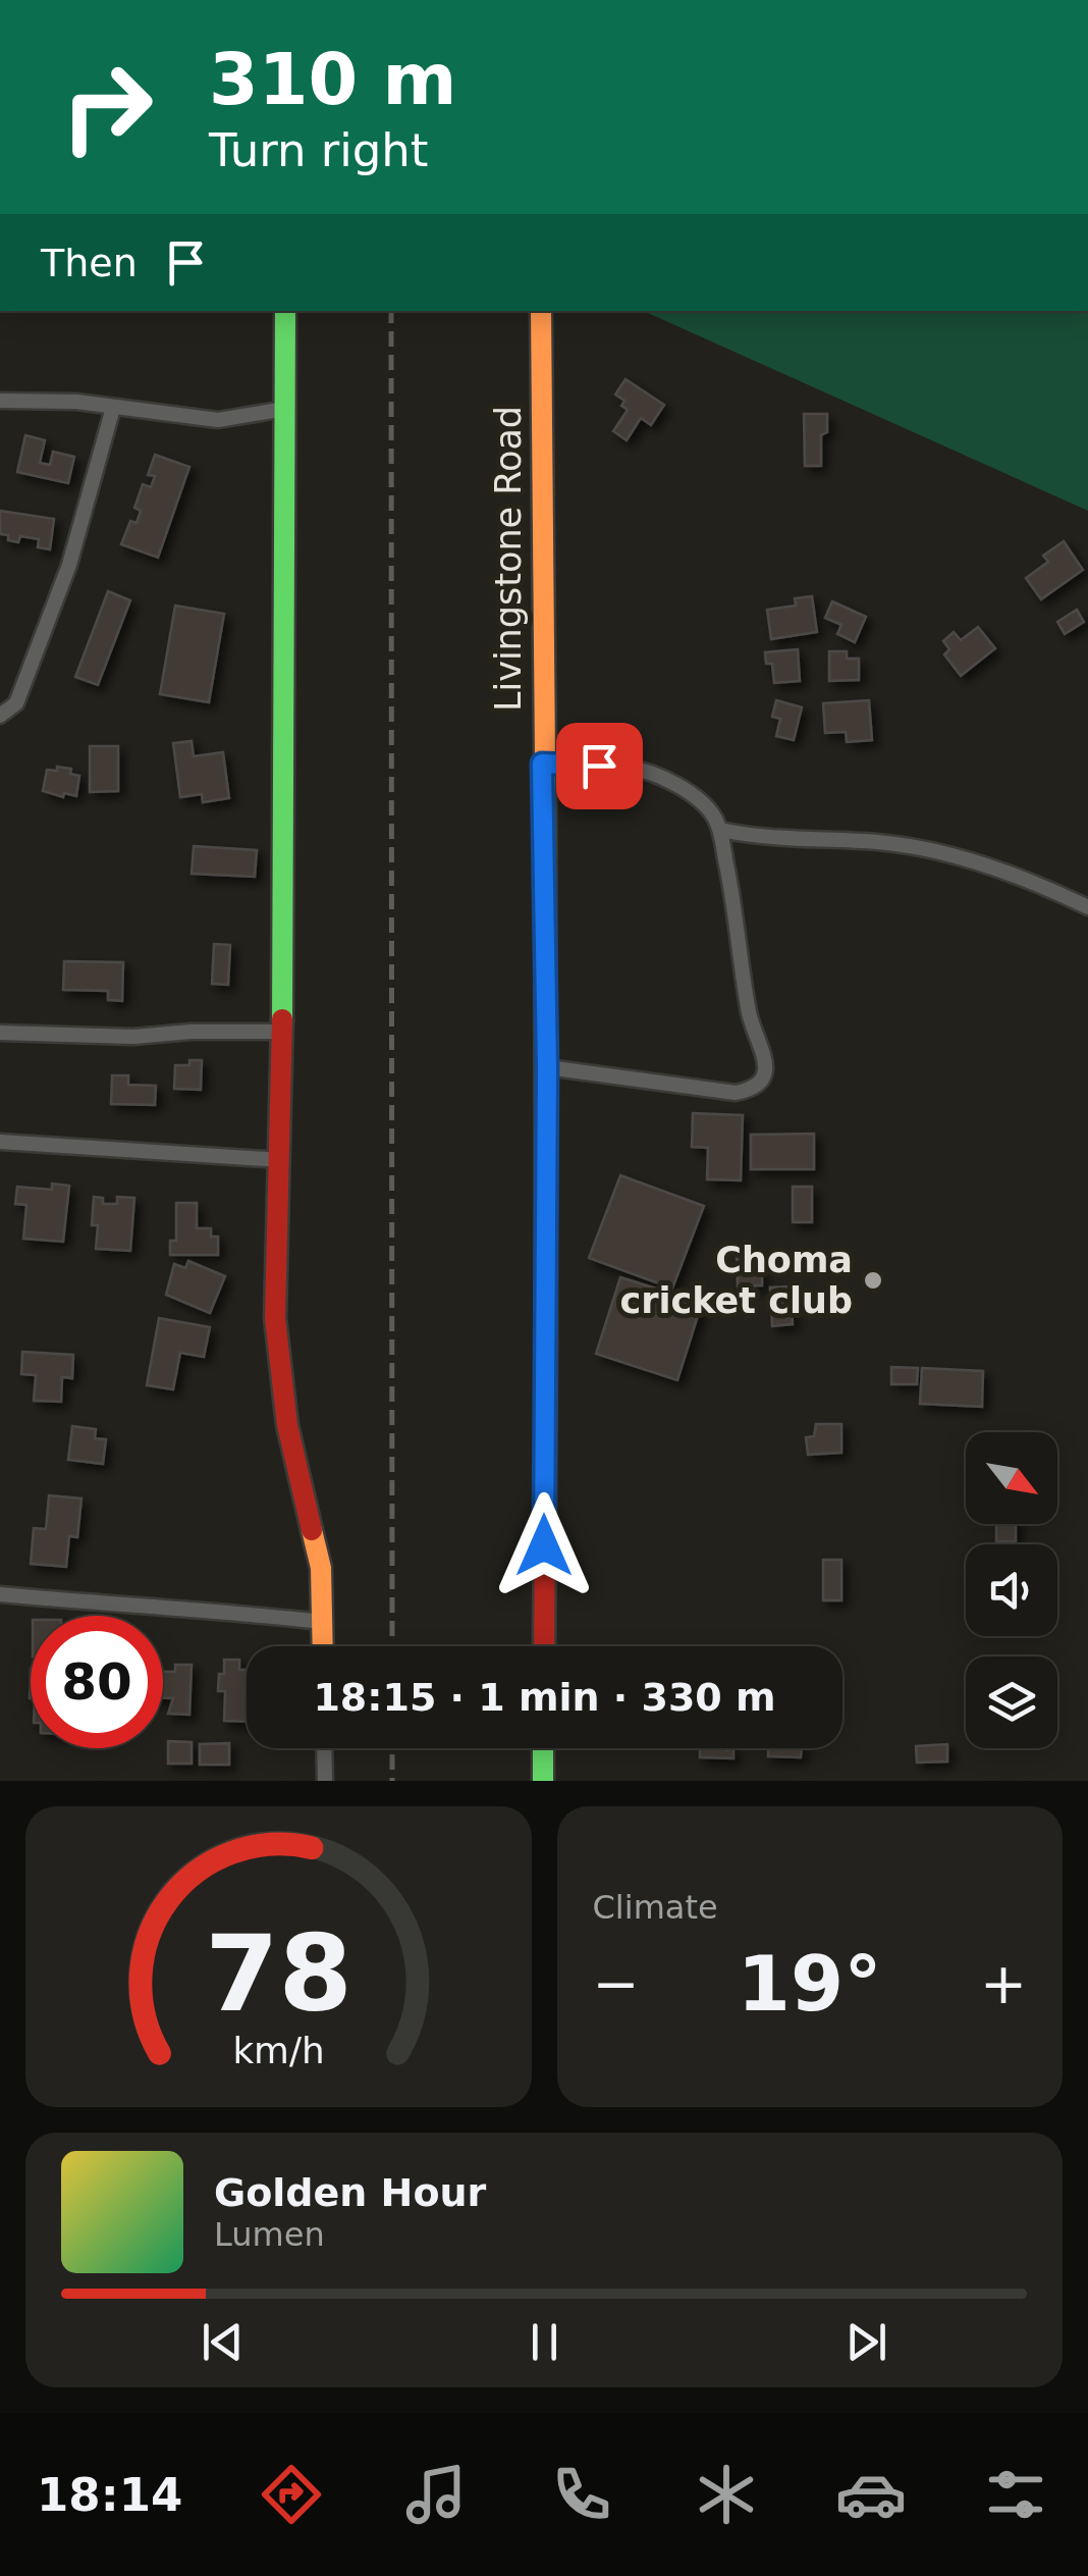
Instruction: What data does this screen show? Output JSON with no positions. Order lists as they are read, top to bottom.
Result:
{
  "streets": {
    "main road": ["Livingstone Road"]
  },
  "places": ["Choma cricket club"],
  "north": "bottom right",
  "page": {
    "turn": ["310 m", "Turn right"],
    "then": "Then",
    "limit": "80",
    "trip": "18:15 · 1 min · 330 m",
    "tile": "Climate",
    "heat": ["−", "19°", "+"],
    "song": ["Golden Hour", "Lumen"],
    "tabs": "18:14",
    "gauge": ["78", "km/h"]
  }
}
